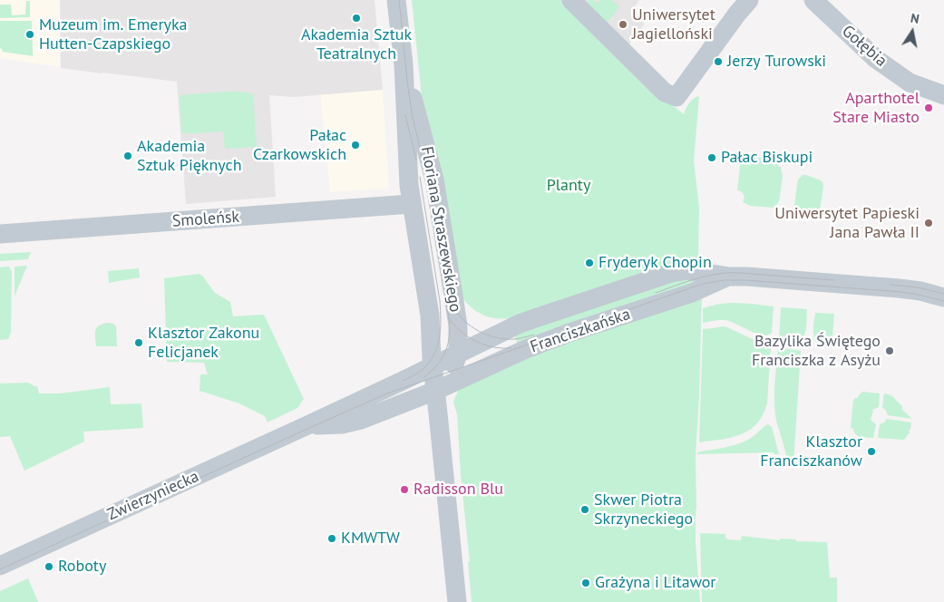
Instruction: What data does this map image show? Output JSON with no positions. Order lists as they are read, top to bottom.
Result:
{
  "streets": {
    "street": [
      "Gołębia",
      "Smoleńsk",
      "Floriana Straszewskiego",
      "Franciszkańska",
      "Zwierzyniecka"
    ]
  },
  "crossings": [
    ["Smoleńsk", "Floriana Straszewskiego"],
    ["Floriana Straszewskiego", "Franciszkańska"],
    ["Floriana Straszewskiego", "Zwierzyniecka"],
    ["Franciszkańska", "Zwierzyniecka"]
  ],
  "parks": ["Planty"],
  "places": [
    "Akademia Sztuk Teatralnych",
    "Uniwersytet Jagielloński",
    "Muzeum im. Emeryka Hutten-Czapskiego",
    "Jerzy Turowski",
    "Aparthotel Stare Miasto",
    "Pałac Czarkowskich",
    "Akademia Sztuk Pięknych",
    "Pałac Biskupi",
    "Uniwersytet Papieski Jana Pawła II",
    "Fryderyk Chopin",
    "Klasztor Zakonu Felicjanek",
    "Bazylika Świętego Franciszka z Asyżu",
    "Klasztor Franciszkanów",
    "Radisson Blu",
    "Skwer Piotra Skrzyneckiego",
    "KMWTW",
    "Roboty",
    "Grażyna i Litawor"
  ],
  "north": "top"
}
